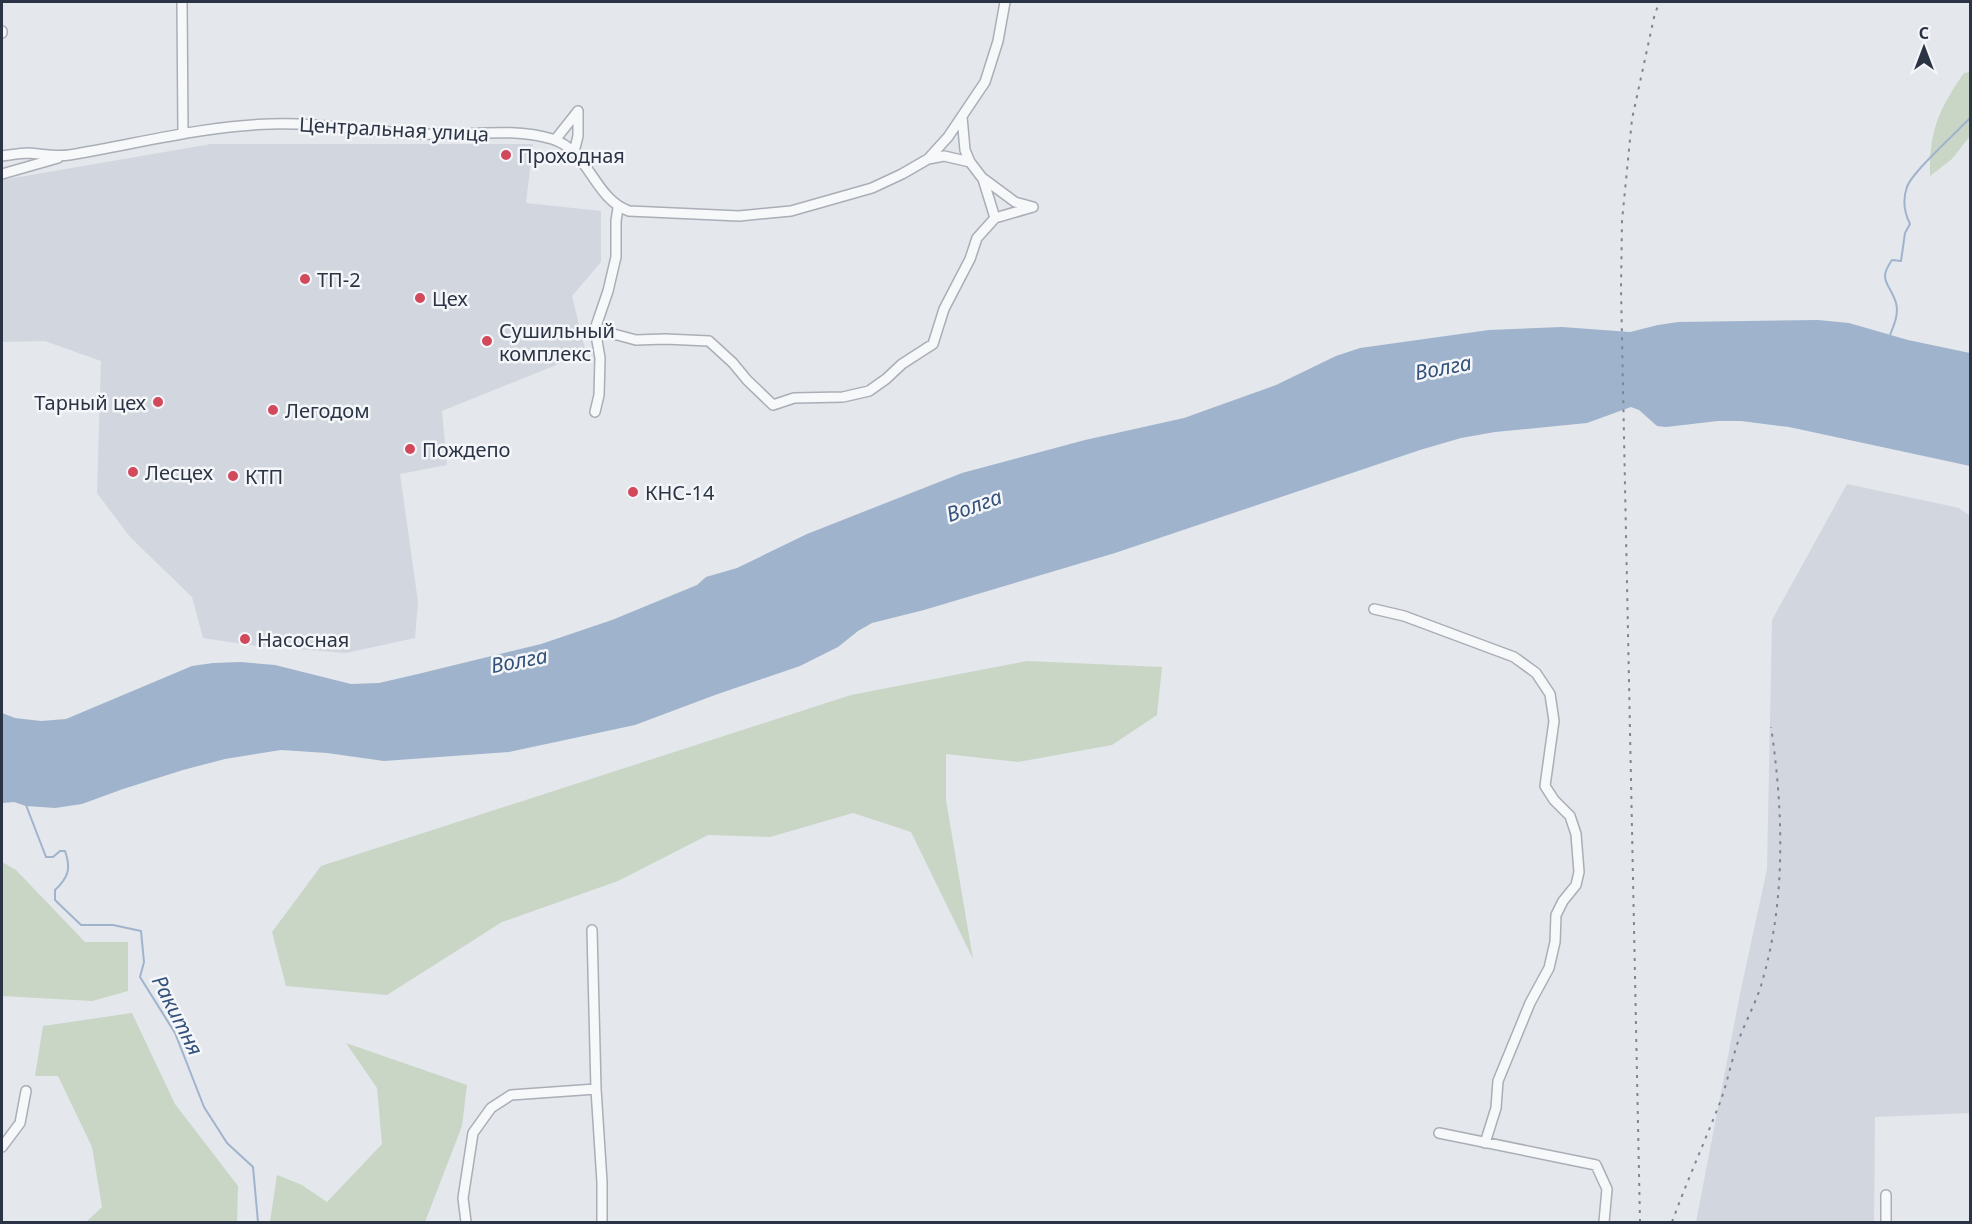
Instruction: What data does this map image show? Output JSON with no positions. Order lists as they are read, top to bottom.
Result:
{
  "streets": {
    "street": ["Центральная улица"]
  },
  "water": ["Волга", "Ракитня"],
  "places": [
    "Проходная",
    "ТП-2",
    "Цех",
    "Сушильный комплекс",
    "Тарный цех",
    "Легодом",
    "Пождепо",
    "Лесцех",
    "КТП",
    "КНС-14",
    "Насосная"
  ],
  "north": "top"
}
